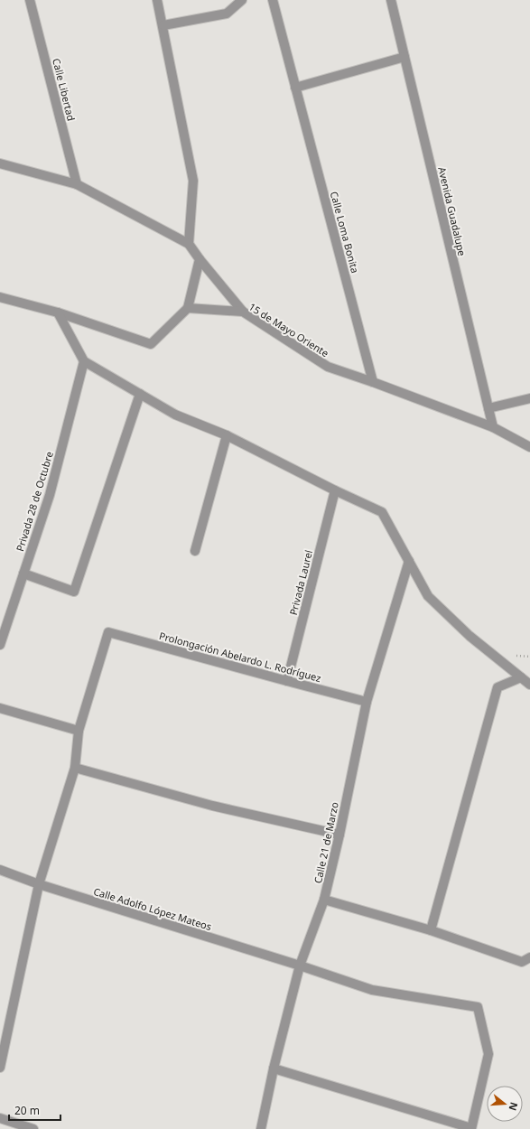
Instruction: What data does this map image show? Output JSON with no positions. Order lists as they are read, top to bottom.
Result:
{
  "streets": {
    "street": [
      "Calle Libertad",
      "Avenida Guadalupe",
      "Calle Loma Bonita",
      "15 de Mayo Oriente",
      "Privada 28 de Octubre",
      "Privada Laurel",
      "Prolongación Abelardo L. Rodríguez",
      "Calle 21 de Marzo",
      "Calle Adolfo López Mateos"
    ]
  },
  "crossings": [
    ["Avenida Guadalupe", "15 de Mayo Oriente"],
    ["Calle Loma Bonita", "15 de Mayo Oriente"],
    ["Privada Laurel", "Prolongación Abelardo L. Rodríguez"],
    ["Prolongación Abelardo L. Rodríguez", "Calle 21 de Marzo"],
    ["Calle 21 de Marzo", "Calle Adolfo López Mateos"]
  ],
  "scale_bar": "20 m",
  "north": "right"
}
